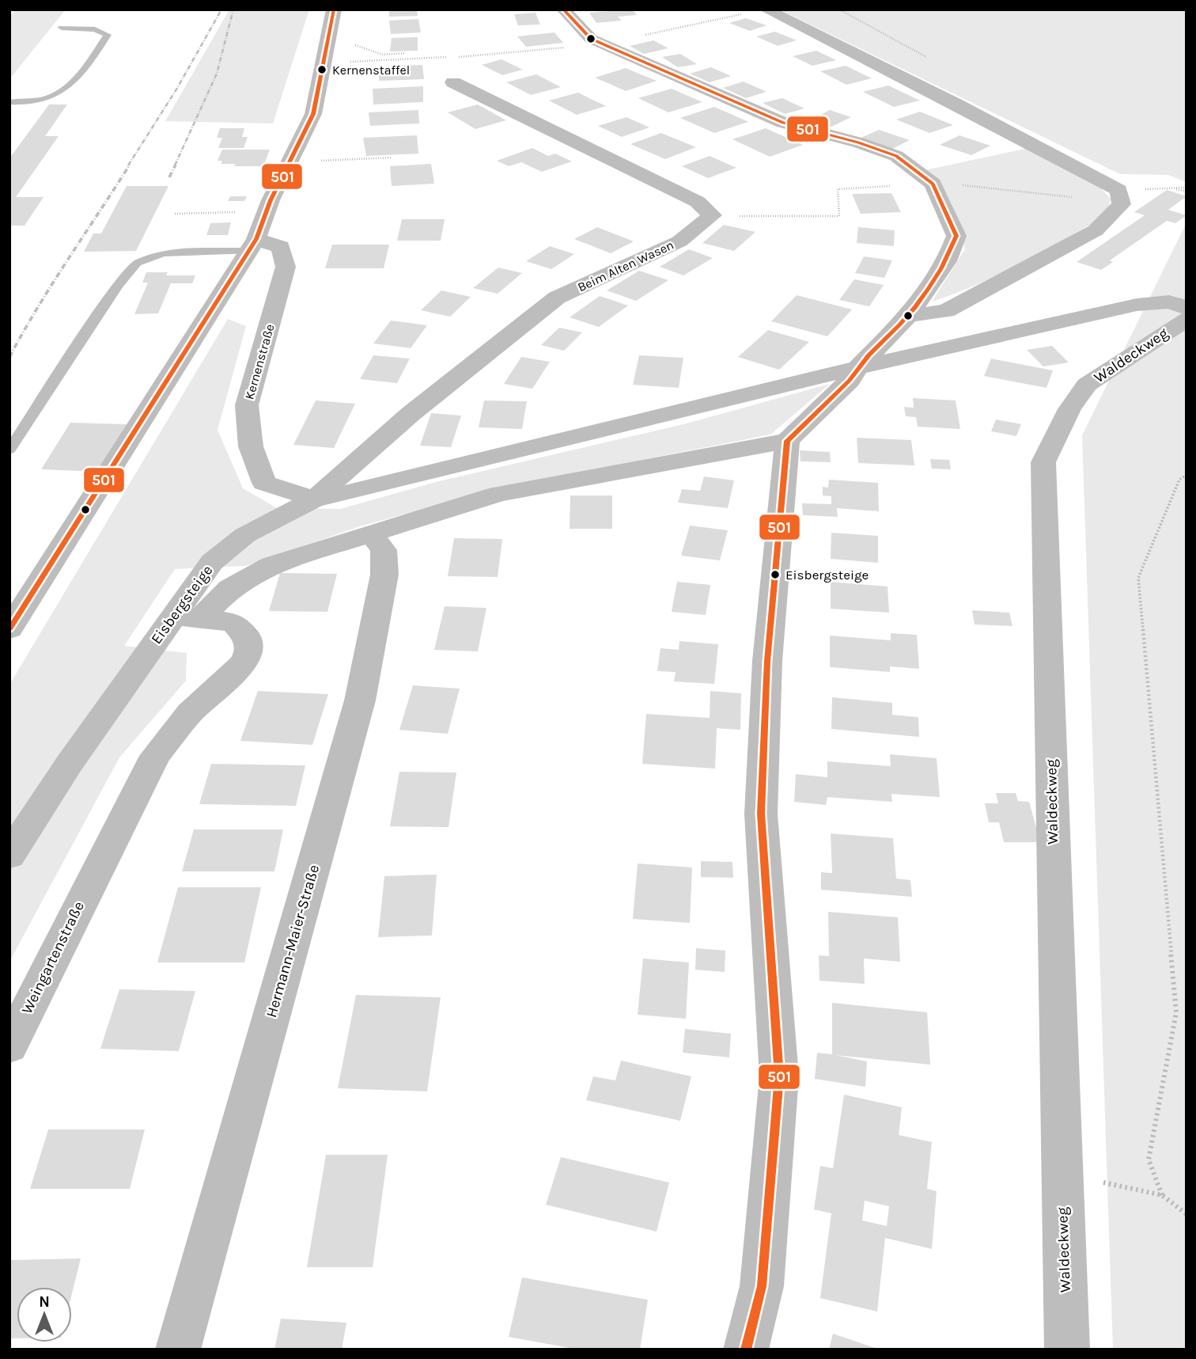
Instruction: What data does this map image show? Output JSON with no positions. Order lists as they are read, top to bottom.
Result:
{
  "streets": {
    "street": [
      "Beim Alten Wasen",
      "Waldeckweg",
      "Kernenstraße",
      "Eisbergsteige",
      "Hermann-Maier-Straße",
      "Weingartenstraße"
    ]
  },
  "crossings": [
    ["Beim Alten Wasen", "Kernenstraße"],
    ["Beim Alten Wasen", "Eisbergsteige"],
    ["Kernenstraße", "Eisbergsteige"],
    ["Eisbergsteige", "Hermann-Maier-Straße"],
    ["Eisbergsteige", "Weingartenstraße"]
  ],
  "places": ["Kernenstaffel", "Eisbergsteige"],
  "lines": ["transit line 501"],
  "north": "top"
}
